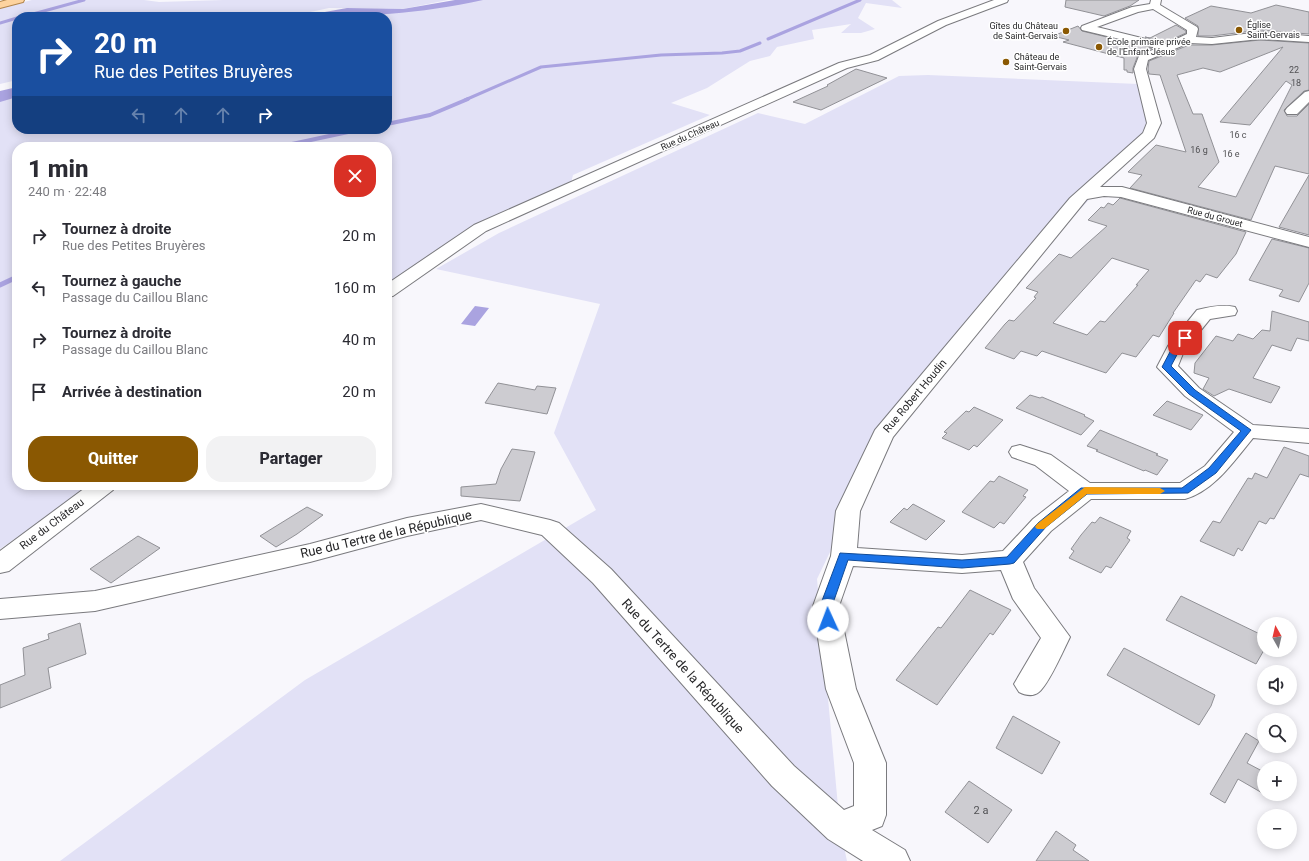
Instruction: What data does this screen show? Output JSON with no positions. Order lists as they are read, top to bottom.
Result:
{
  "streets": {
    "street": [
      "Rue du Château",
      "Rue du Grouet",
      "Rue Robert Houdin",
      "Rue du Tertre de la République"
    ]
  },
  "crossings": [
    ["Rue du Grouet", "Rue Robert Houdin"],
    ["Rue Robert Houdin", "Rue du Tertre de la République"]
  ],
  "places": [
    "Église Saint-Gervais",
    "Gîtes du Château de Saint-Gervais",
    "École primaire privée de l'Enfant Jésus",
    "Château de Saint-Gervais"
  ],
  "house_numbers": [
    "22",
    "18",
    "16 c",
    "16 g",
    "16 e",
    "2 a"
  ],
  "north": "top",
  "page": {
    "turn": ["20 m", "Rue des Petites Bruyères"],
    "heading": ["1 min", "240 m · 22:48"],
    "list": [
      {
        "name": "Tournez à droite",
        "note": "Rue des Petites Bruyères",
        "value": "20 m"
      },
      {
        "name": "Tournez à gauche",
        "note": "Passage du Caillou Blanc",
        "value": "160 m"
      },
      {
        "name": "Tournez à droite",
        "note": "Passage du Caillou Blanc",
        "value": "40 m"
      },
      {
        "name": "Arrivée à destination",
        "value": "20 m"
      }
    ],
    "buttons": ["Quitter", "Partager"],
    "map_buttons": ["+", "−"]
  }
}
